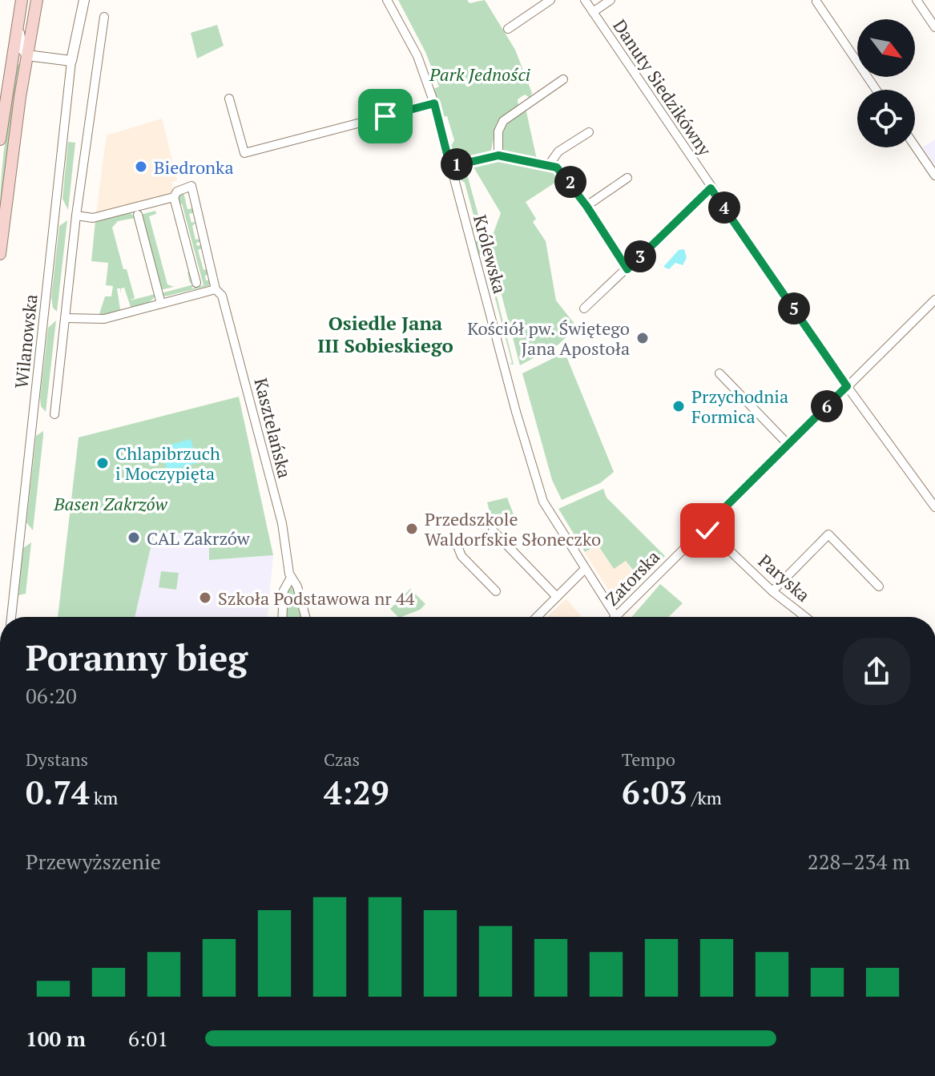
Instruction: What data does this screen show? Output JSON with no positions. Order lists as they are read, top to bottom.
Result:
{
  "streets": {
    "street": [
      "Danuty Siedzikówny",
      "Królewska",
      "Wilanowska",
      "Kasztelańska",
      "Zatorska",
      "Paryska"
    ]
  },
  "crossings": [
    ["Danuty Siedzikówny", "Zatorska"],
    ["Królewska", "Zatorska"],
    ["Zatorska", "Paryska"]
  ],
  "districts": ["Osiedle Jana III Sobieskiego"],
  "parks": ["Park Jedności", "Basen Zakrzów"],
  "places": [
    "Biedronka",
    "Kościół pw. Świętego Jana Apostoła",
    "Przychodnia Formica",
    "Chlapibrzuch i Moczypięta",
    "Przedszkole Waldorfskie Słoneczko",
    "CAL Zakrzów",
    "Szkoła Podstawowa nr 44"
  ],
  "north": "bottom right",
  "page": {
    "pins": [
      "1",
      "2",
      "4",
      "3",
      "5",
      "6"
    ],
    "heading": ["Poranny bieg", "06:20"],
    "stats": [
      ["Dystans", "0.74 km"],
      ["Czas", "4:29"],
      ["Tempo", "6:03 /km"]
    ],
    "chart": ["Przewyższenie", "228–234 m"],
    "list": [
      {
        "name": "100 m",
        "note": "6:01"
      }
    ]
  }
}
